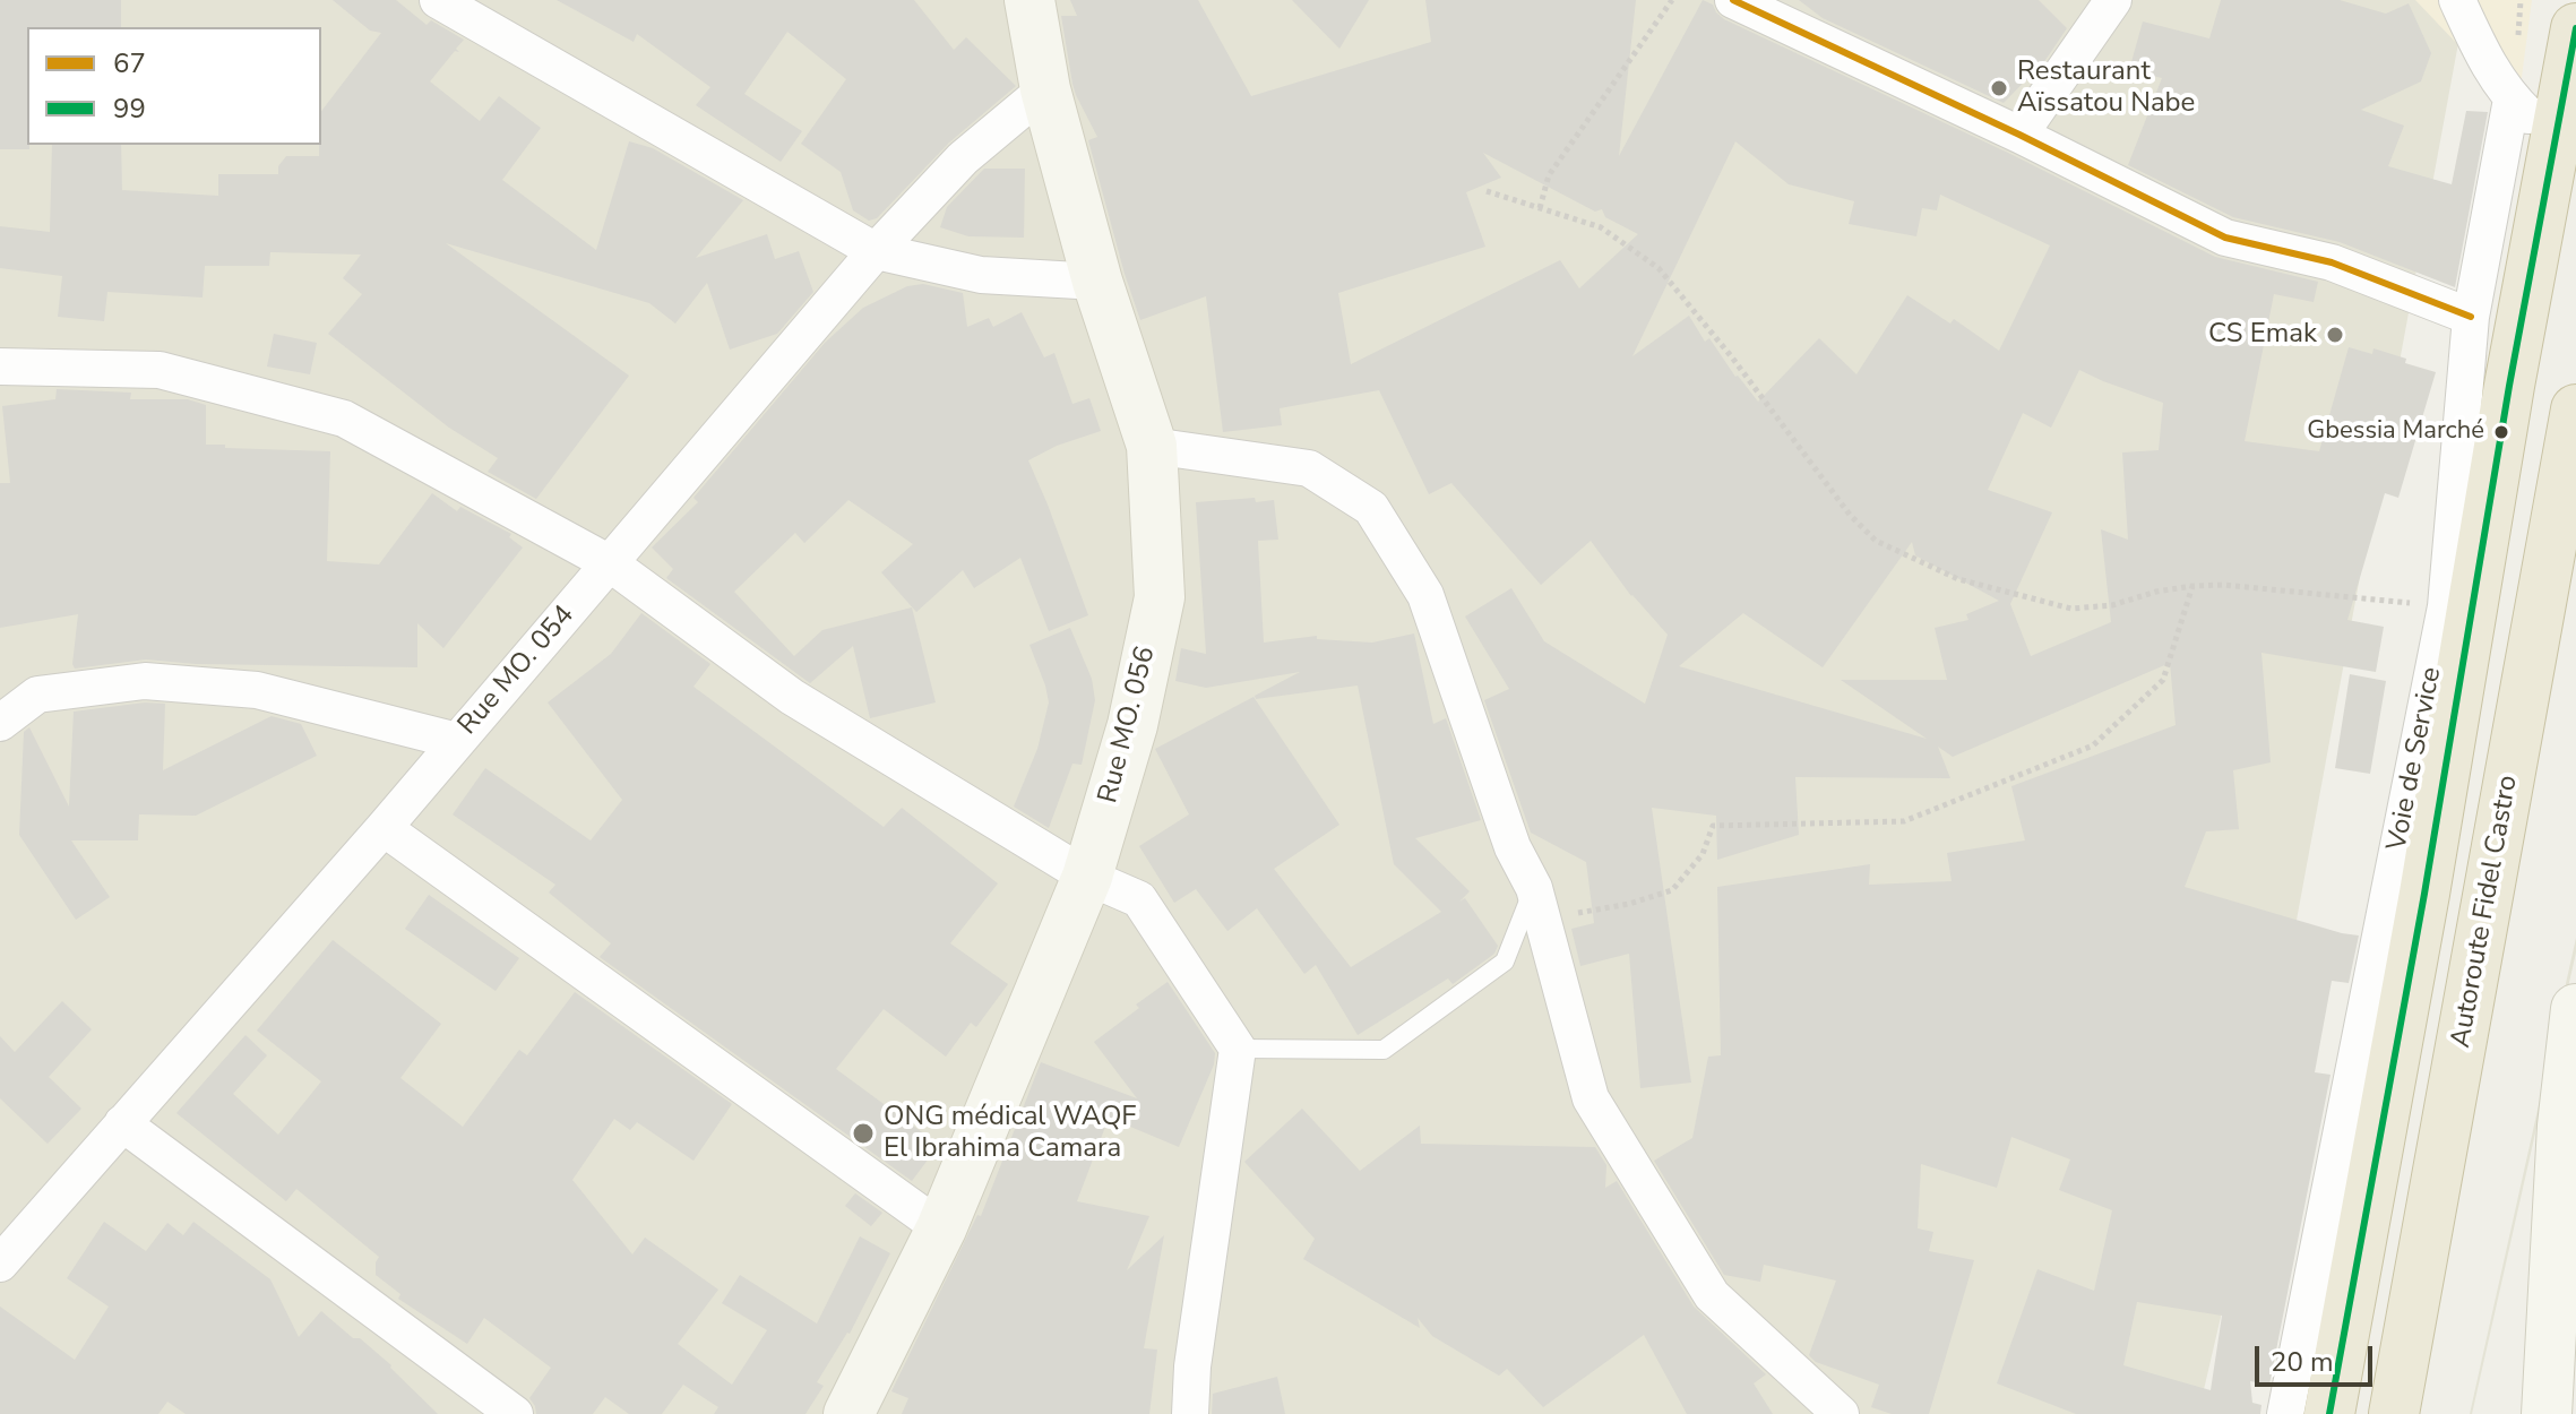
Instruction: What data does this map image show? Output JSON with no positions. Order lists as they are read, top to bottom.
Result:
{
  "streets": {
    "highway": ["Autoroute Fidel Castro"],
    "street": ["Rue MO. 054", "Rue MO. 056", "Voie de Service"]
  },
  "crossings": [
    ["Rue MO. 054", "Rue MO. 056"]
  ],
  "places": [
    "Restaurant Aïssatou Nabe",
    "CS Emak",
    "Gbessia Marché",
    "ONG médical WAQF El Ibrahima Camara"
  ],
  "lines": ["transit line 67", "transit line 99"],
  "legend": ["67", "99"],
  "scale_bar": "20 m"
}
